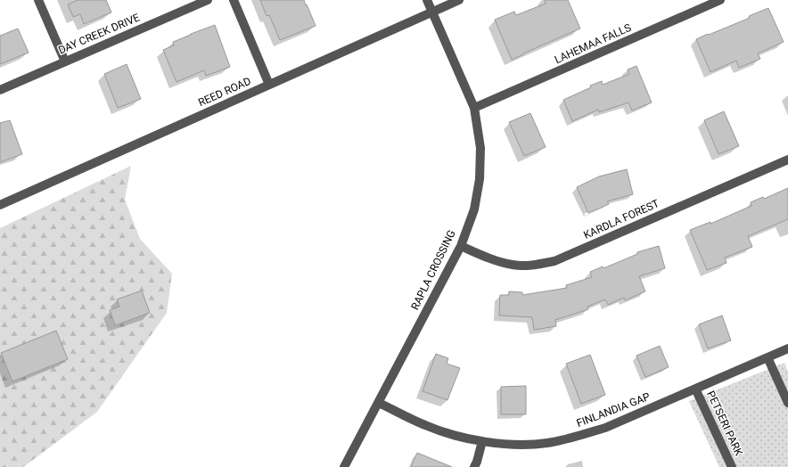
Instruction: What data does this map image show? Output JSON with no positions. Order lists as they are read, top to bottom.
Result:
{
  "streets": {
    "street": [
      "DAY CREEK DRIVE",
      "LAHEMAA FALLS",
      "REED ROAD",
      "KARDLA FOREST",
      "RAPLA CROSSING",
      "FINLANDIA GAP",
      "PETSERI PARK"
    ]
  },
  "crossings": [
    ["LAHEMAA FALLS", "RAPLA CROSSING"],
    ["REED ROAD", "RAPLA CROSSING"],
    ["KARDLA FOREST", "RAPLA CROSSING"],
    ["RAPLA CROSSING", "FINLANDIA GAP"],
    ["FINLANDIA GAP", "PETSERI PARK"]
  ]
}
